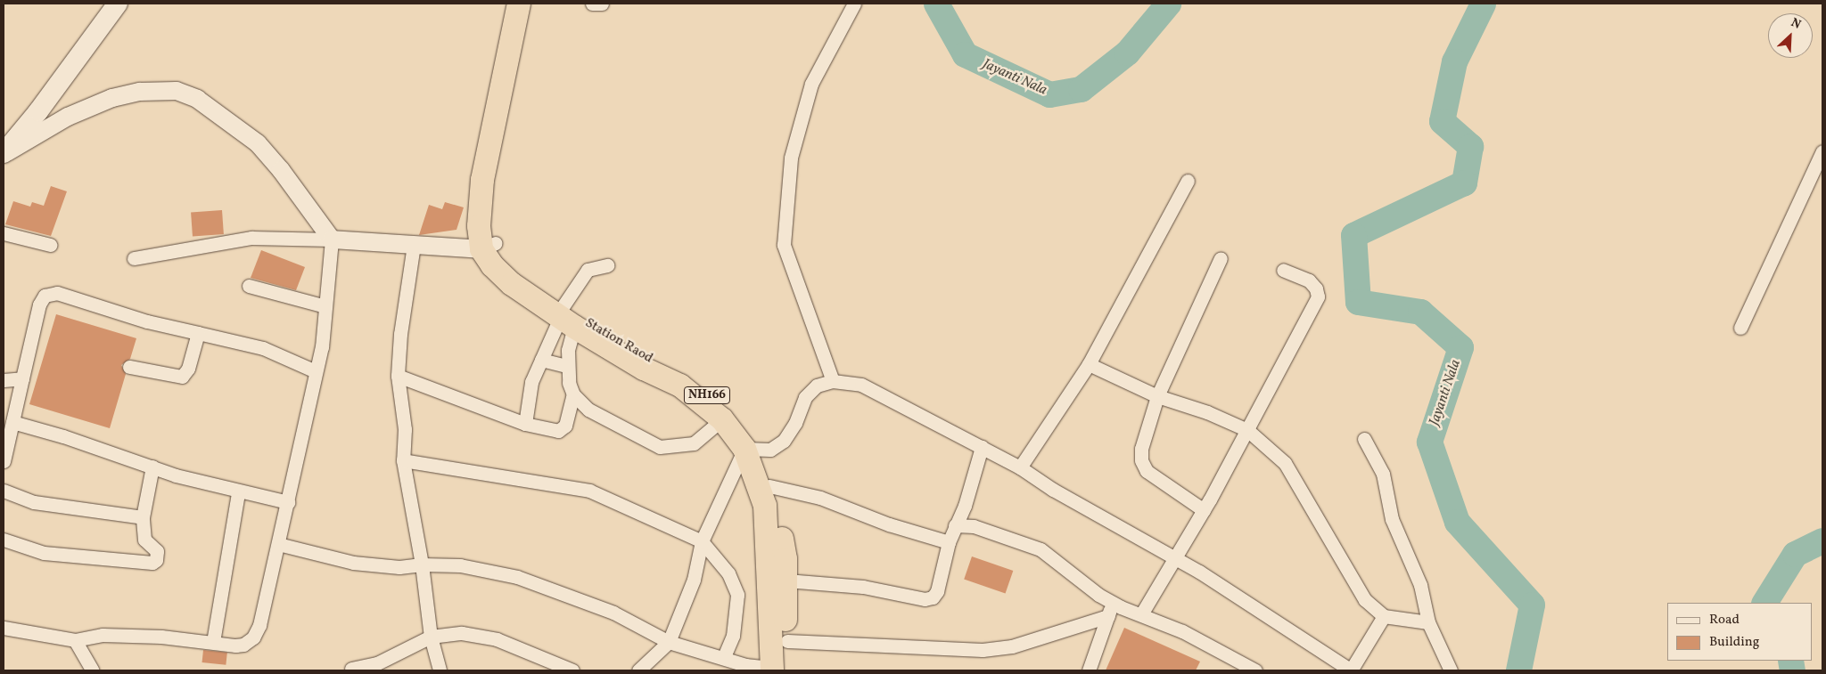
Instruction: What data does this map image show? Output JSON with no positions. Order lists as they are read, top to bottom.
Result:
{
  "streets": {
    "highway": ["Station Raod", "NH166"]
  },
  "crossings": [
    ["Station Raod", "NH166"]
  ],
  "water": ["Jayanti Nala"],
  "legend": ["Road", "Building"],
  "north": "top right"
}
